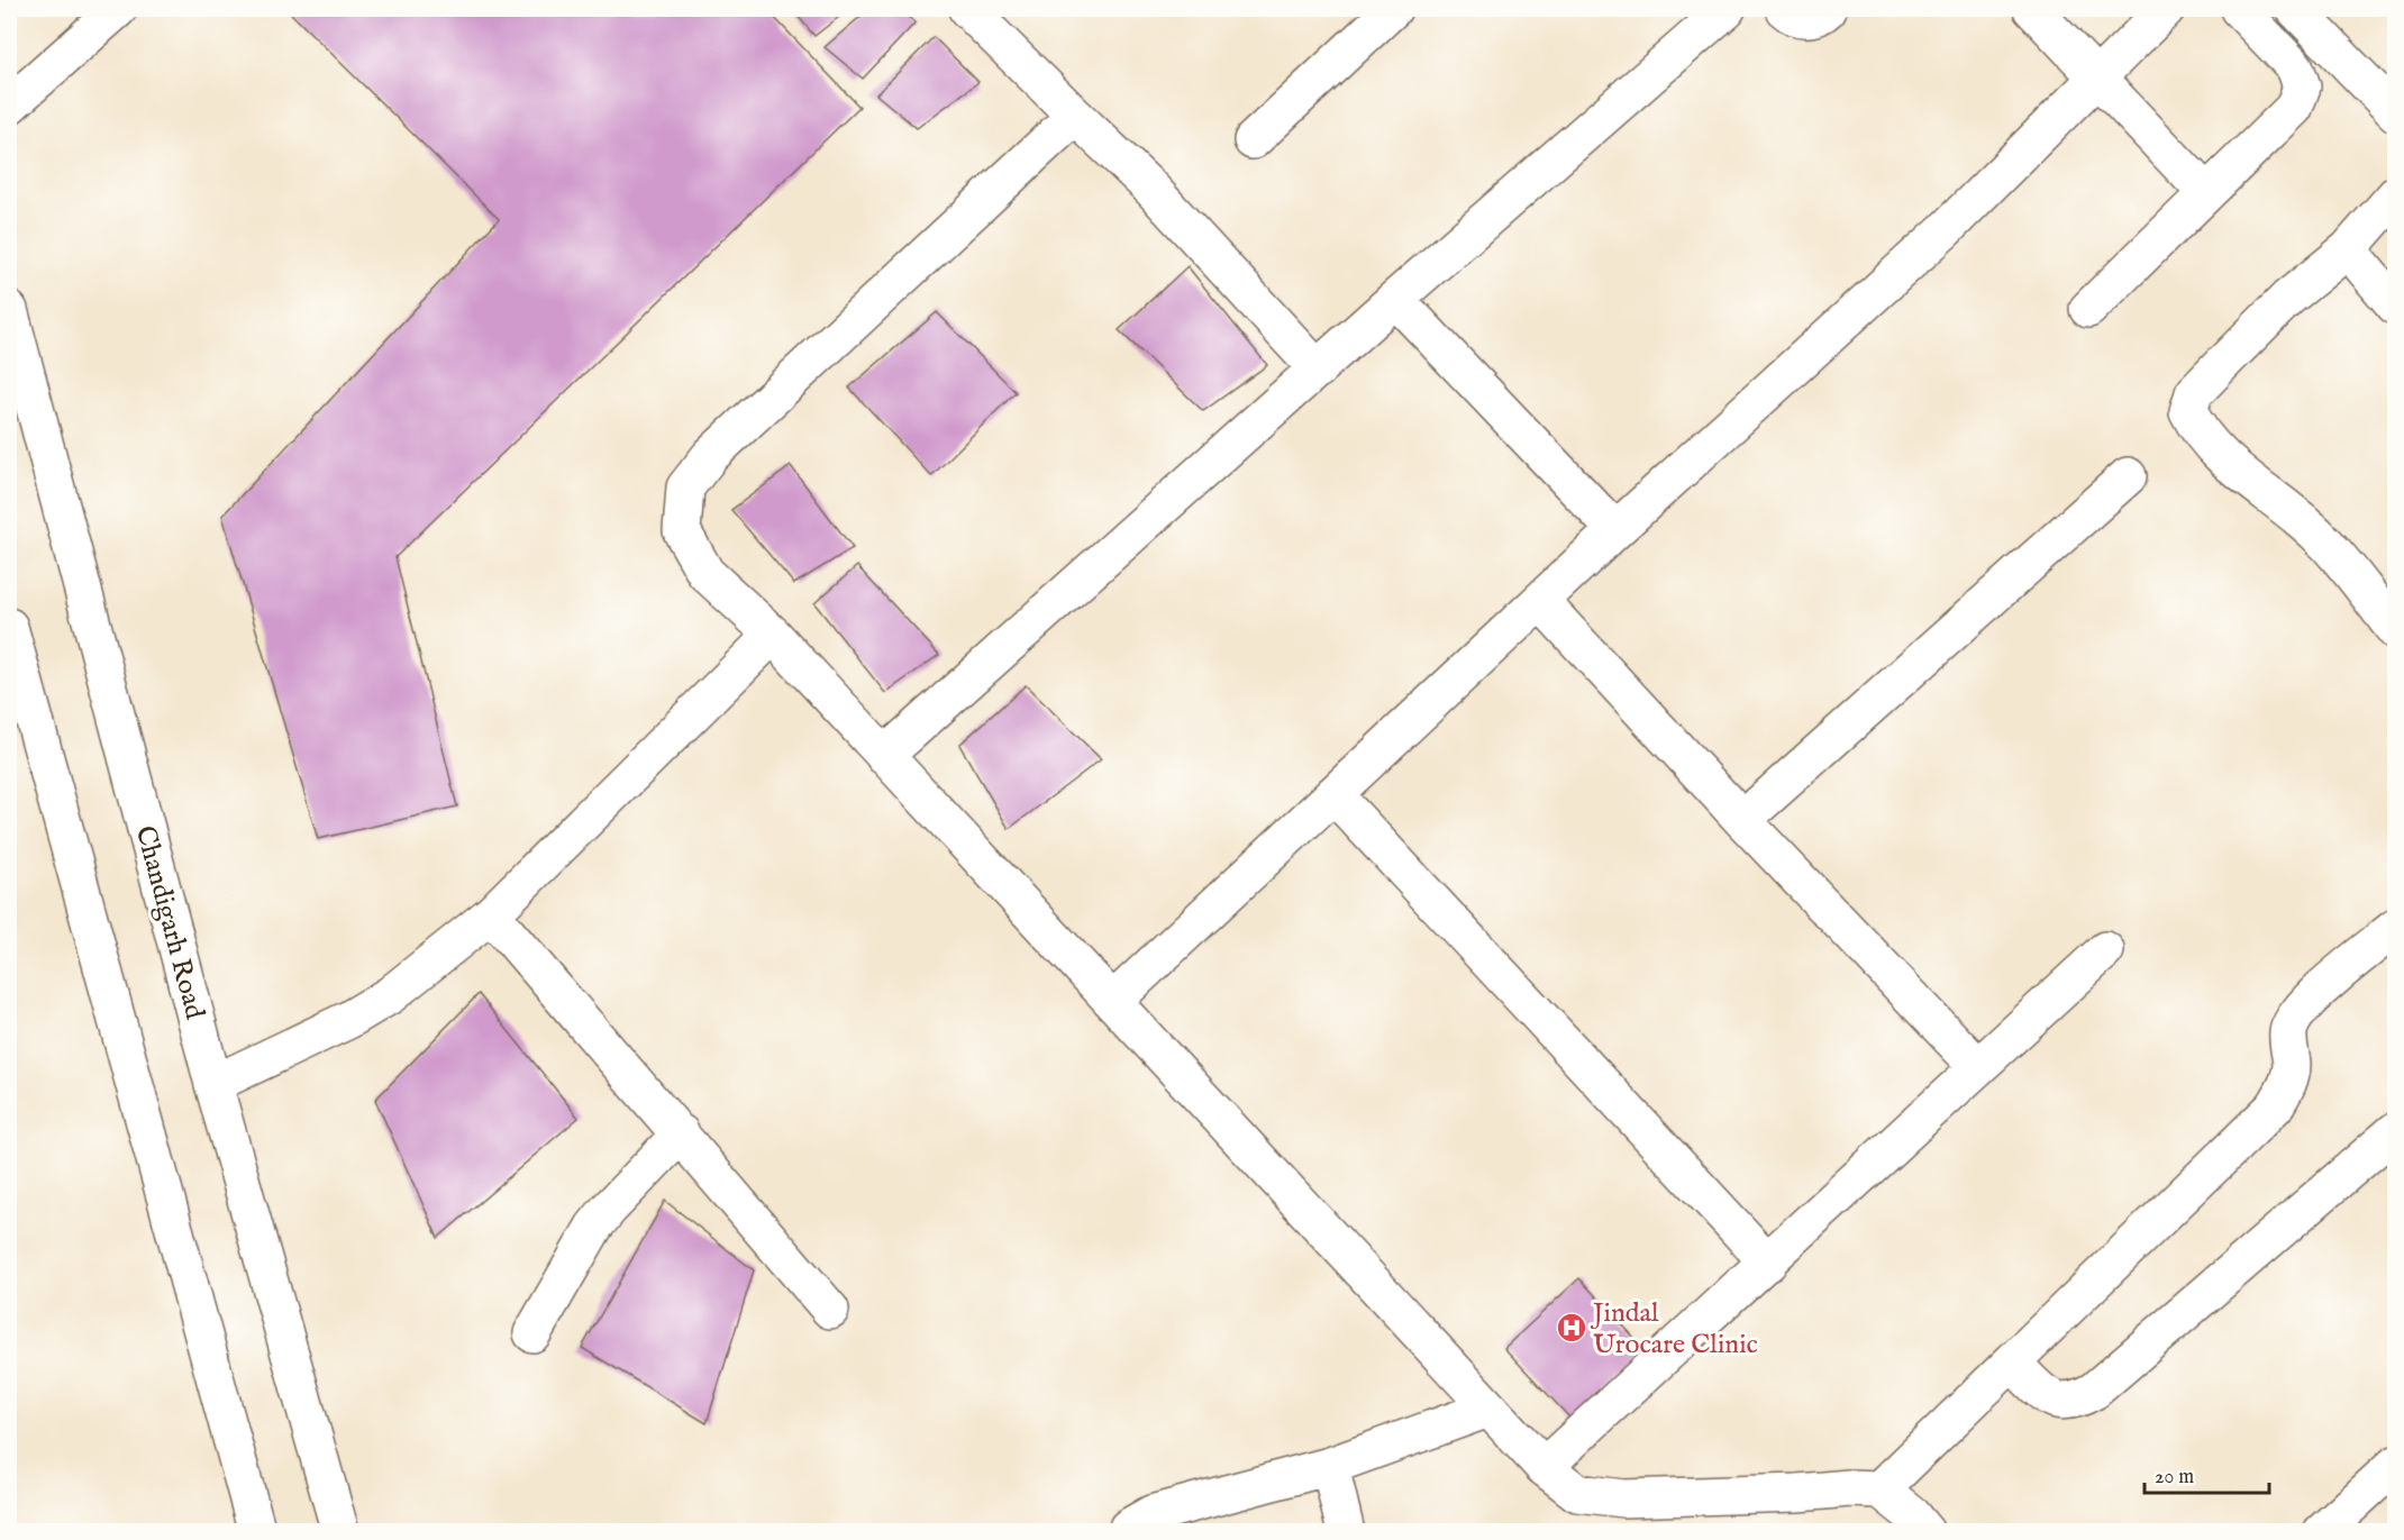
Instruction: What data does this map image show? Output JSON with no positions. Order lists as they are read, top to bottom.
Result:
{
  "streets": {
    "street": ["Chandigarh Road"]
  },
  "places": {
    "hospital": ["Jindal Urocare Clinic"]
  },
  "scale_bar": "20 m"
}
